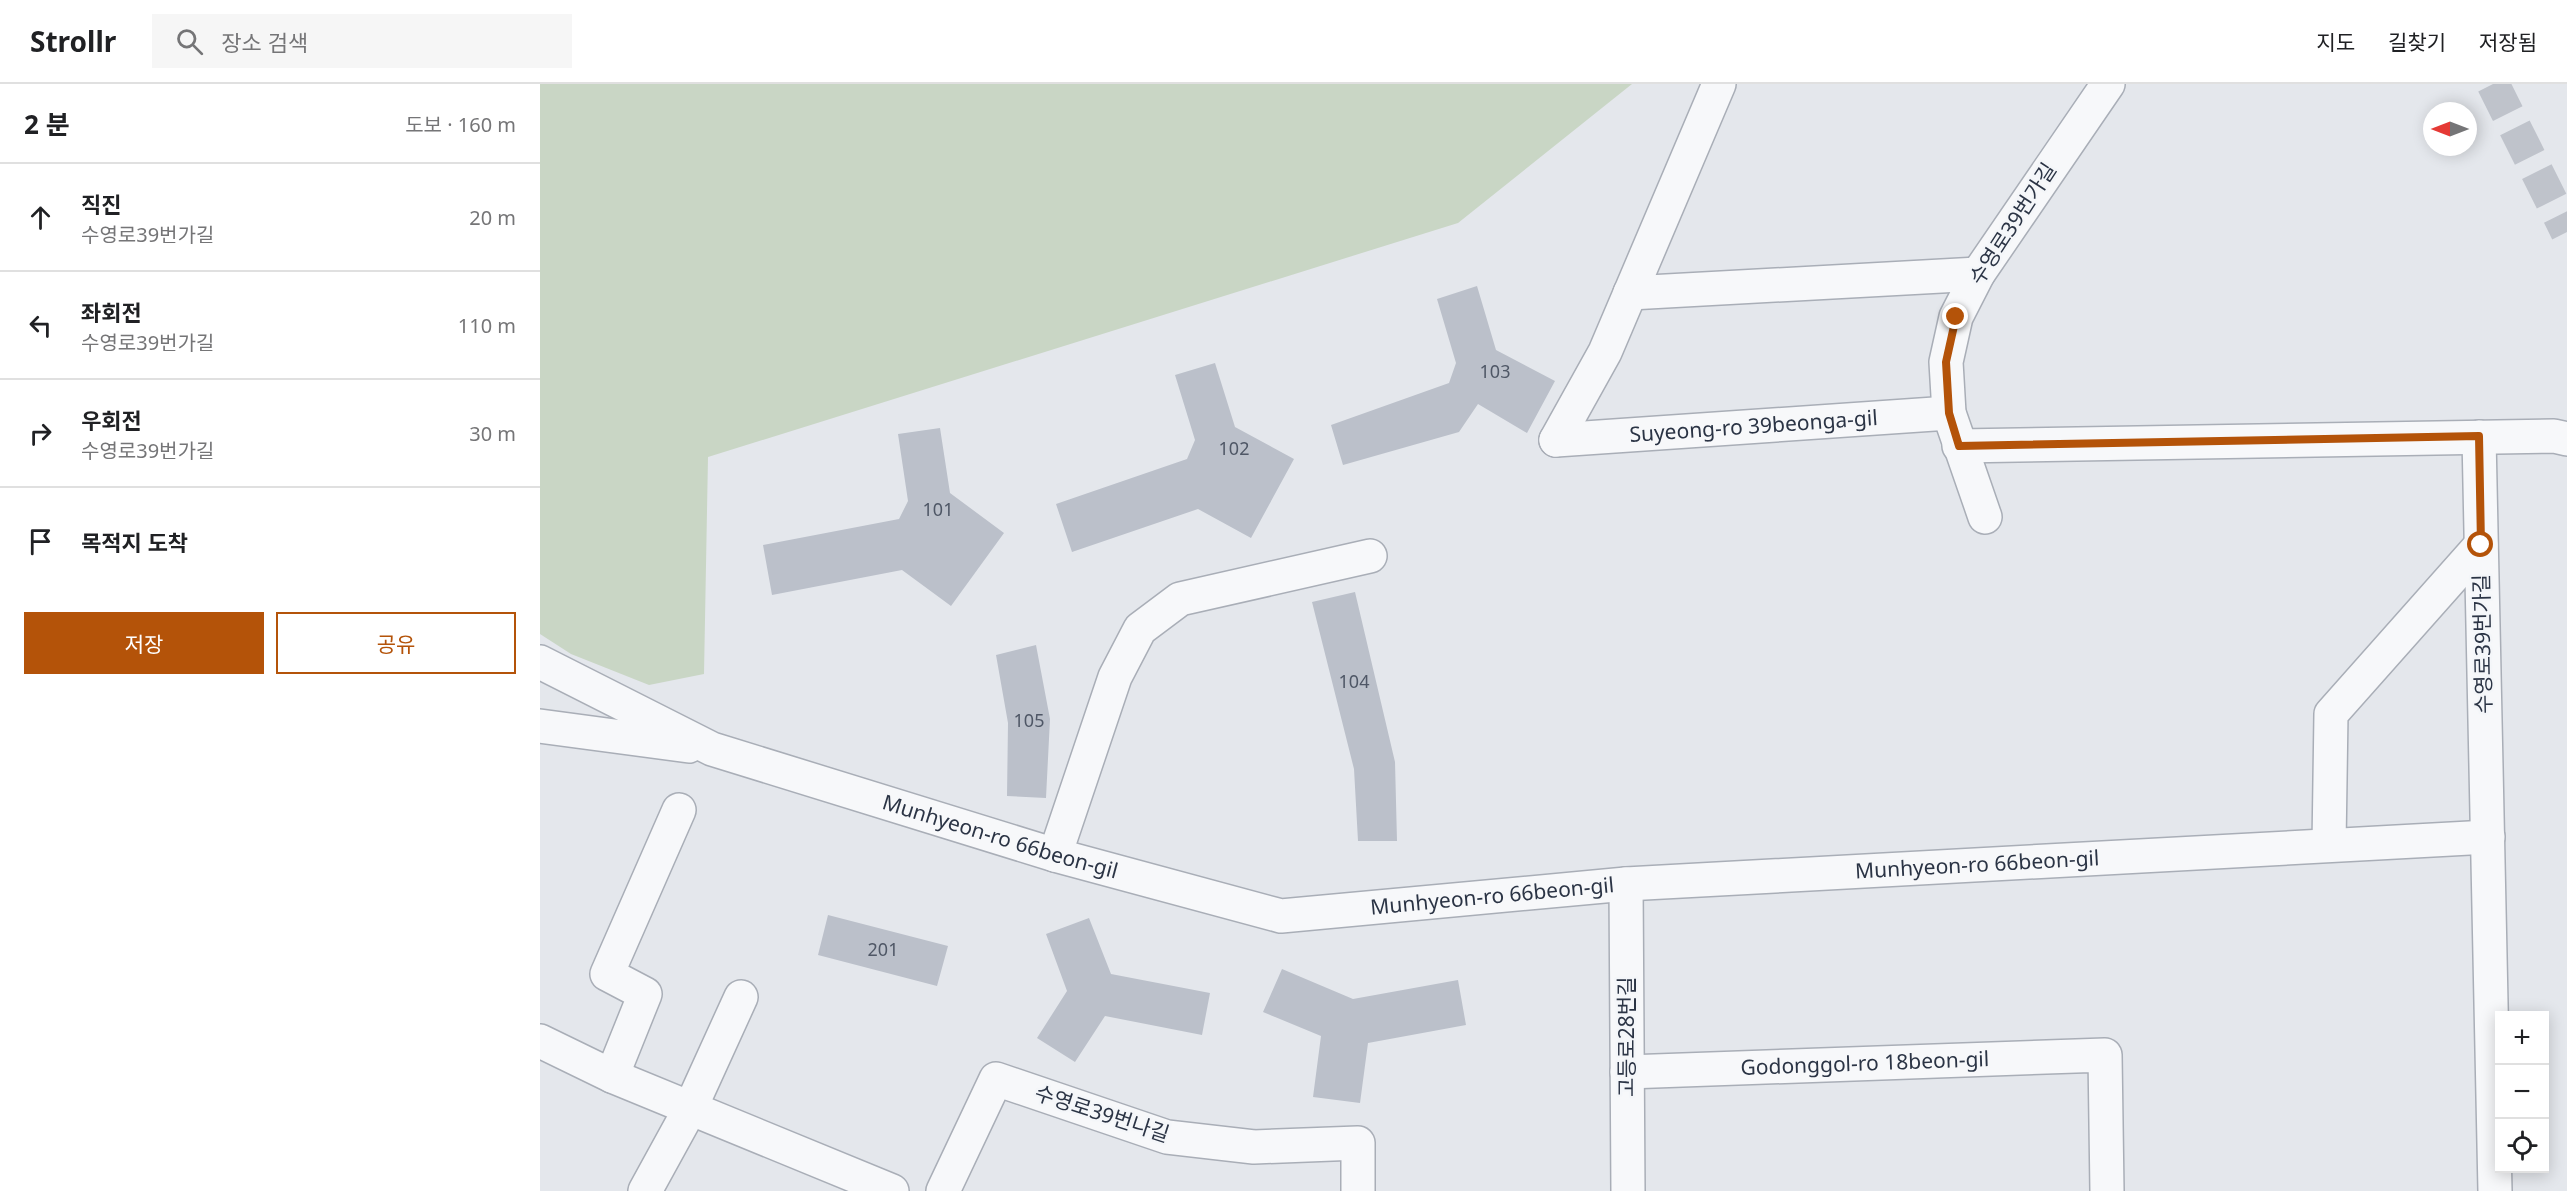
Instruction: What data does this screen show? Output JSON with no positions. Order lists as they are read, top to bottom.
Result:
{
  "streets": {
    "street": [
      "수영로39번가길",
      "Suyeong-ro 39beonga-gil",
      "Munhyeon-ro 66beon-gil",
      "고등로28번길",
      "Godonggol-ro 18beon-gil",
      "수영로39번나길"
    ]
  },
  "crossings": [
    ["수영로39번가길", "Suyeong-ro 39beonga-gil"],
    ["수영로39번가길", "Munhyeon-ro 66beon-gil"],
    ["Munhyeon-ro 66beon-gil", "고등로28번길"],
    ["고등로28번길", "Godonggol-ro 18beon-gil"]
  ],
  "house_numbers": [
    "103",
    "102",
    "101",
    "104",
    "105",
    "201"
  ],
  "north": "left",
  "page": {
    "header": "Strollr",
    "search": "장소 검색",
    "nav": ["지도", "길찾기", "저장됨"],
    "heading": ["2 분", "도보 · 160 m"],
    "list": [
      ["직진", "수영로39번가길", "20 m"],
      ["좌회전", "수영로39번가길", "110 m"],
      ["우회전", "수영로39번가길", "30 m"],
      "목적지 도착"
    ],
    "buttons": ["저장", "공유"],
    "map_buttons": ["+", "−"]
  }
}
